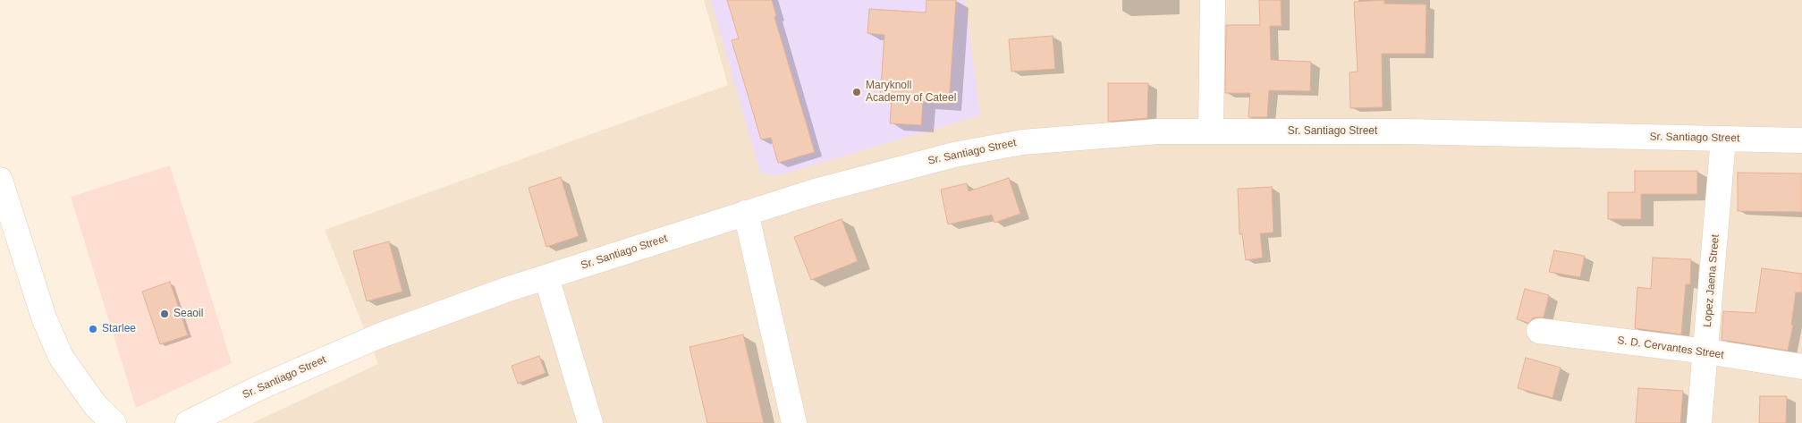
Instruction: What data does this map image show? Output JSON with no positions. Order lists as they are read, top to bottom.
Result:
{
  "streets": {
    "street": ["Sr. Santiago Street", "Lopez Jaena Street", "S. D. Cervantes Street"]
  },
  "crossings": [
    ["Sr. Santiago Street", "Lopez Jaena Street"],
    ["Lopez Jaena Street", "S. D. Cervantes Street"]
  ],
  "places": ["Maryknoll Academy of Cateel", "Seaoil", "Starlee"]
}
